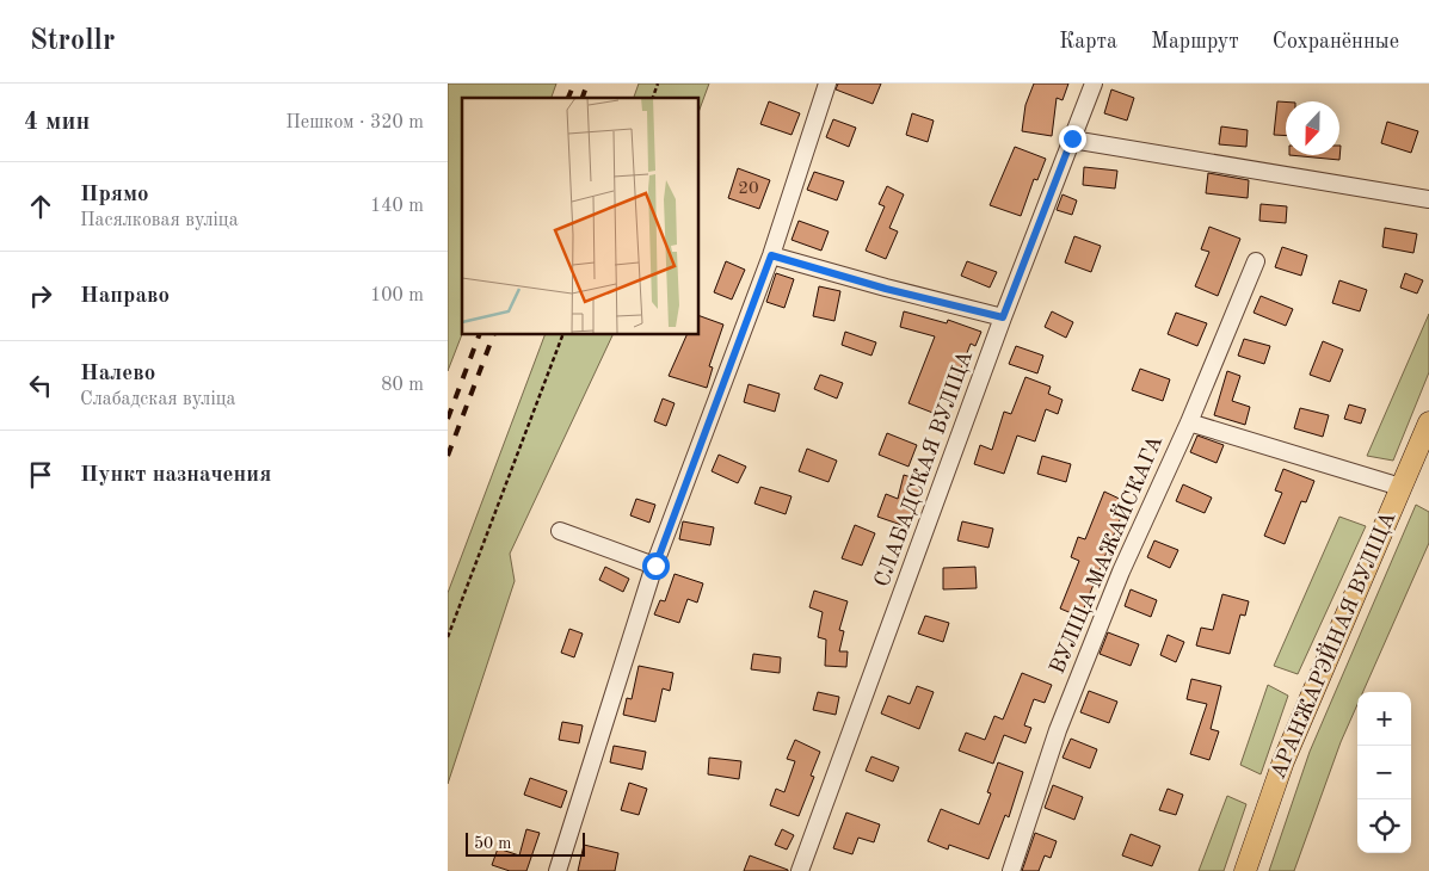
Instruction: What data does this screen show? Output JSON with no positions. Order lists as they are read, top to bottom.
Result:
{
  "streets": {
    "main road": ["АРАНЖАРЭЙНАЯ ВУЛІЦА"],
    "street": ["СЛАБАДСКАЯ ВУЛІЦА", "ВУЛІЦА МАЖАЙСКАГА"]
  },
  "house_numbers": ["20"],
  "scale_bar": "50 m",
  "north": "bottom",
  "page": {
    "header": "Strollr",
    "nav": ["Карта", "Маршрут", "Сохранённые"],
    "heading": ["4 мин", "Пешком · 320 m"],
    "list": [
      ["Прямо", "Пасялковая вуліца", "140 m"],
      ["Направо", "100 m"],
      ["Налево", "Слабадская вуліца", "80 m"],
      "Пункт назначения"
    ],
    "map_buttons": ["+", "−"],
    "scale": "50 m"
  }
}
